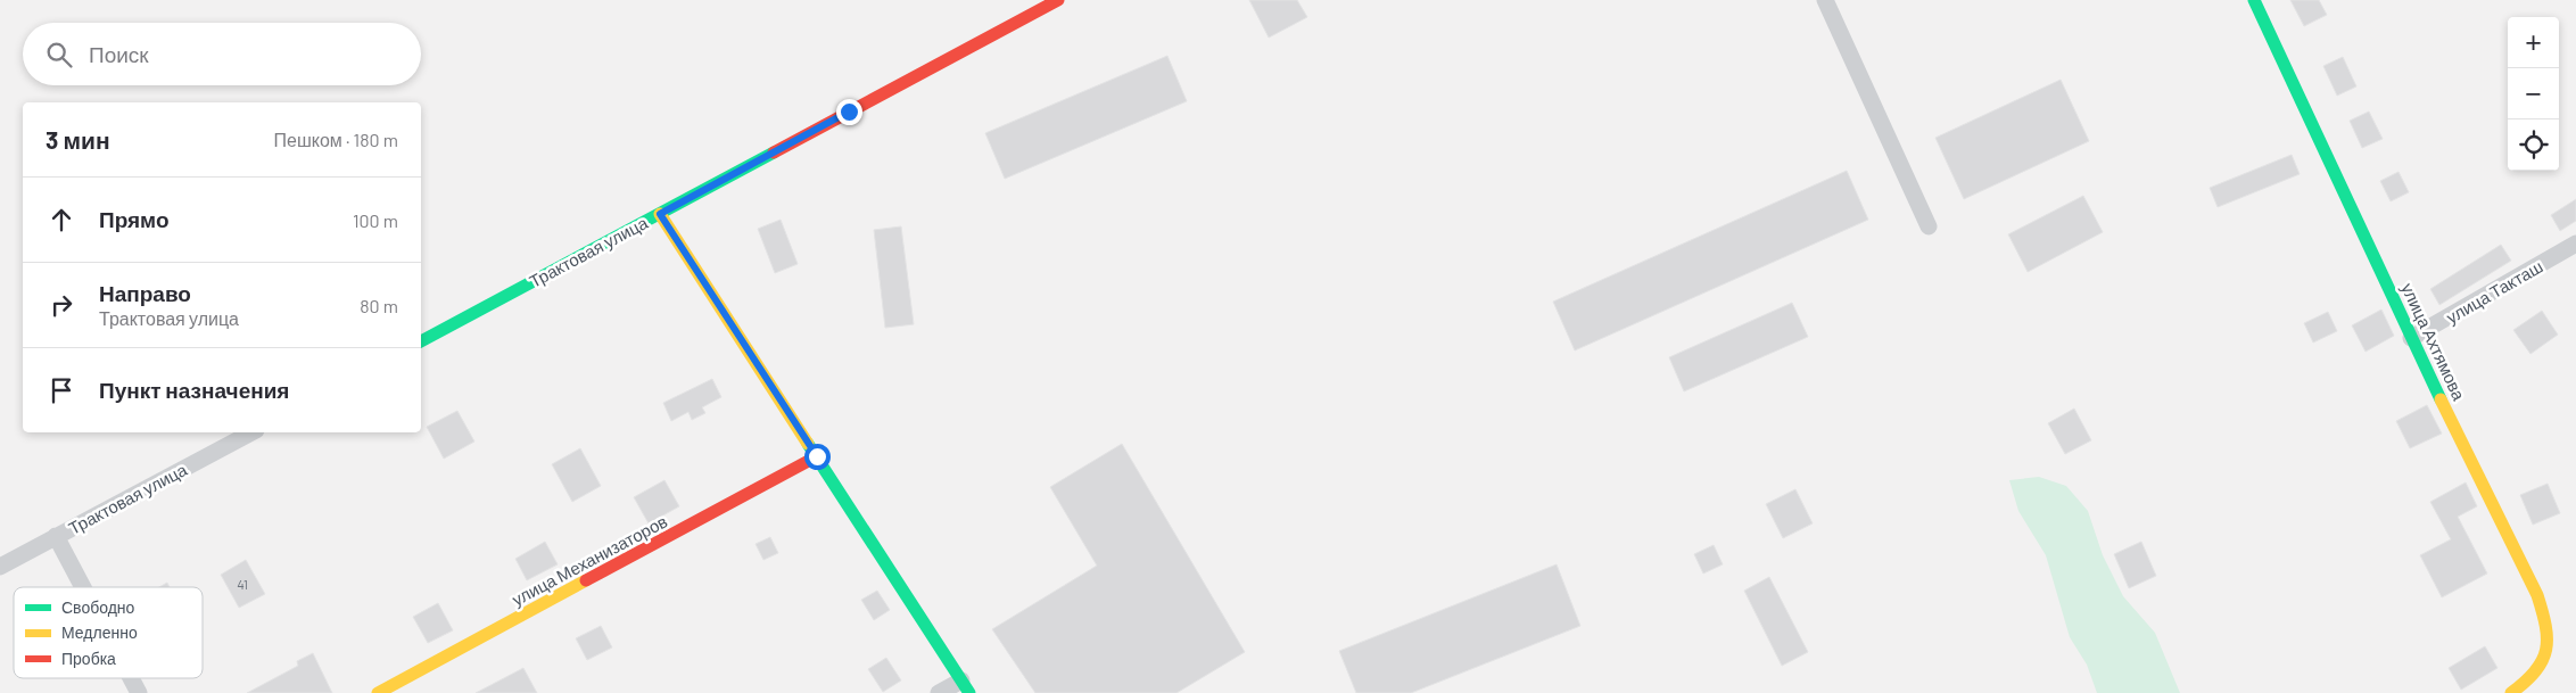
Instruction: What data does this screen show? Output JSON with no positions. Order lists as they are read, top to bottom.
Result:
{
  "streets": {
    "street": [
      "Трактовая улица",
      "улица Такташ",
      "улица Ахтямова",
      "улица Механизаторов"
    ]
  },
  "crossings": [
    ["улица Такташ", "улица Ахтямова"]
  ],
  "house_numbers": ["41"],
  "legend": ["Свободно", "Медленно", "Пробка"],
  "page": {
    "map_buttons": ["+", "−"],
    "search": "Поиск",
    "heading": ["3 мин", "Пешком · 180 m"],
    "list": [
      ["Прямо", "100 m"],
      ["Направо", "Трактовая улица", "80 m"],
      "Пункт назначения"
    ]
  }
}
